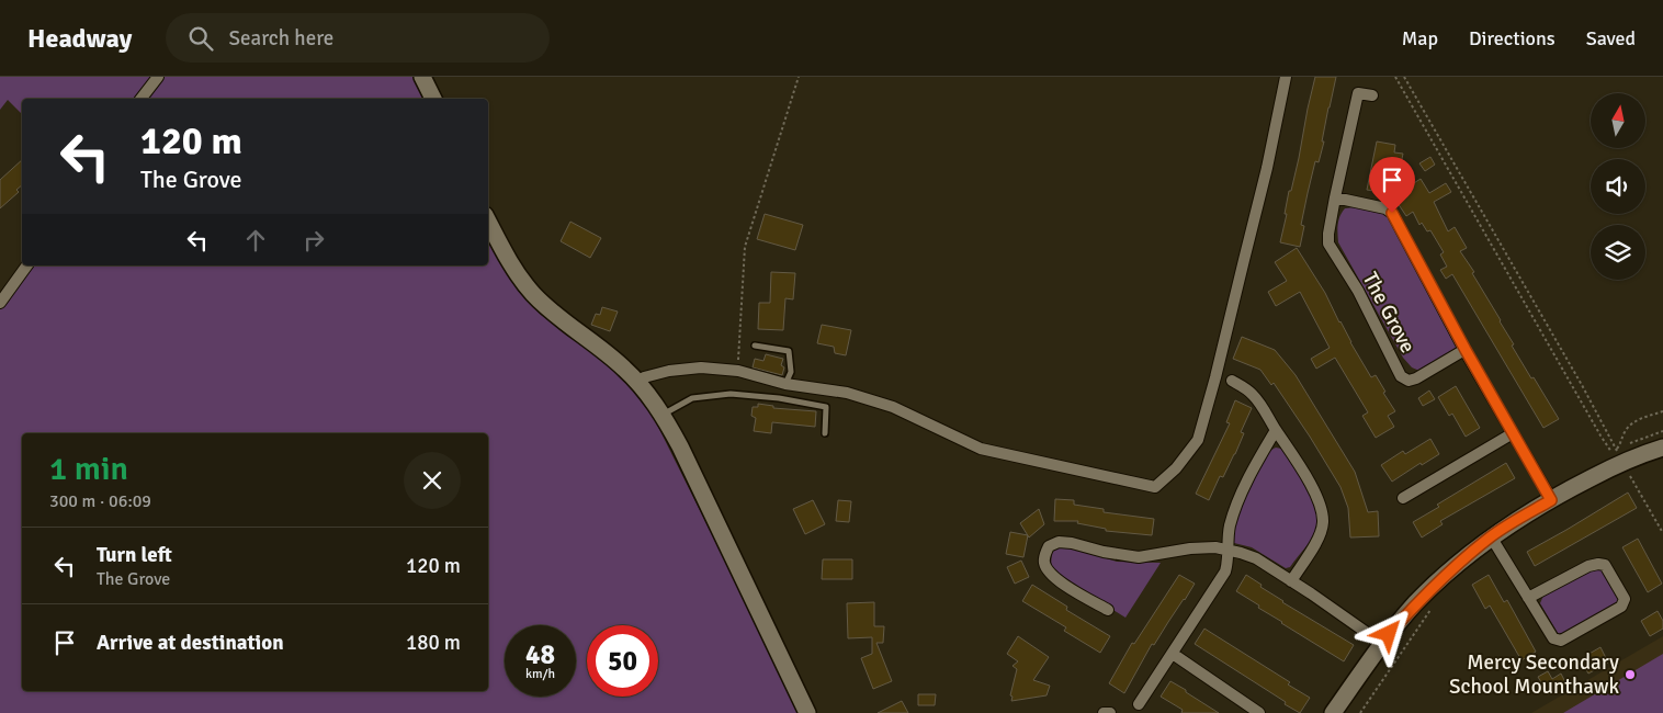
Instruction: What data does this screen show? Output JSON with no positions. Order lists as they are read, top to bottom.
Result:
{
  "streets": {
    "street": ["The Grove"]
  },
  "places": ["Mercy Secondary School Mounthawk"],
  "north": "top",
  "page": {
    "header": "Headway",
    "search": "Search here",
    "nav": ["Map", "Directions", "Saved"],
    "turn": ["120 m", "The Grove"],
    "heading": ["1 min", "300 m · 06:09"],
    "list": [
      {
        "name": "Turn left",
        "note": "The Grove",
        "value": "120 m"
      },
      {
        "name": "Arrive at destination",
        "value": "180 m"
      }
    ],
    "speed": "48 km/h",
    "limit": "50"
  }
}
